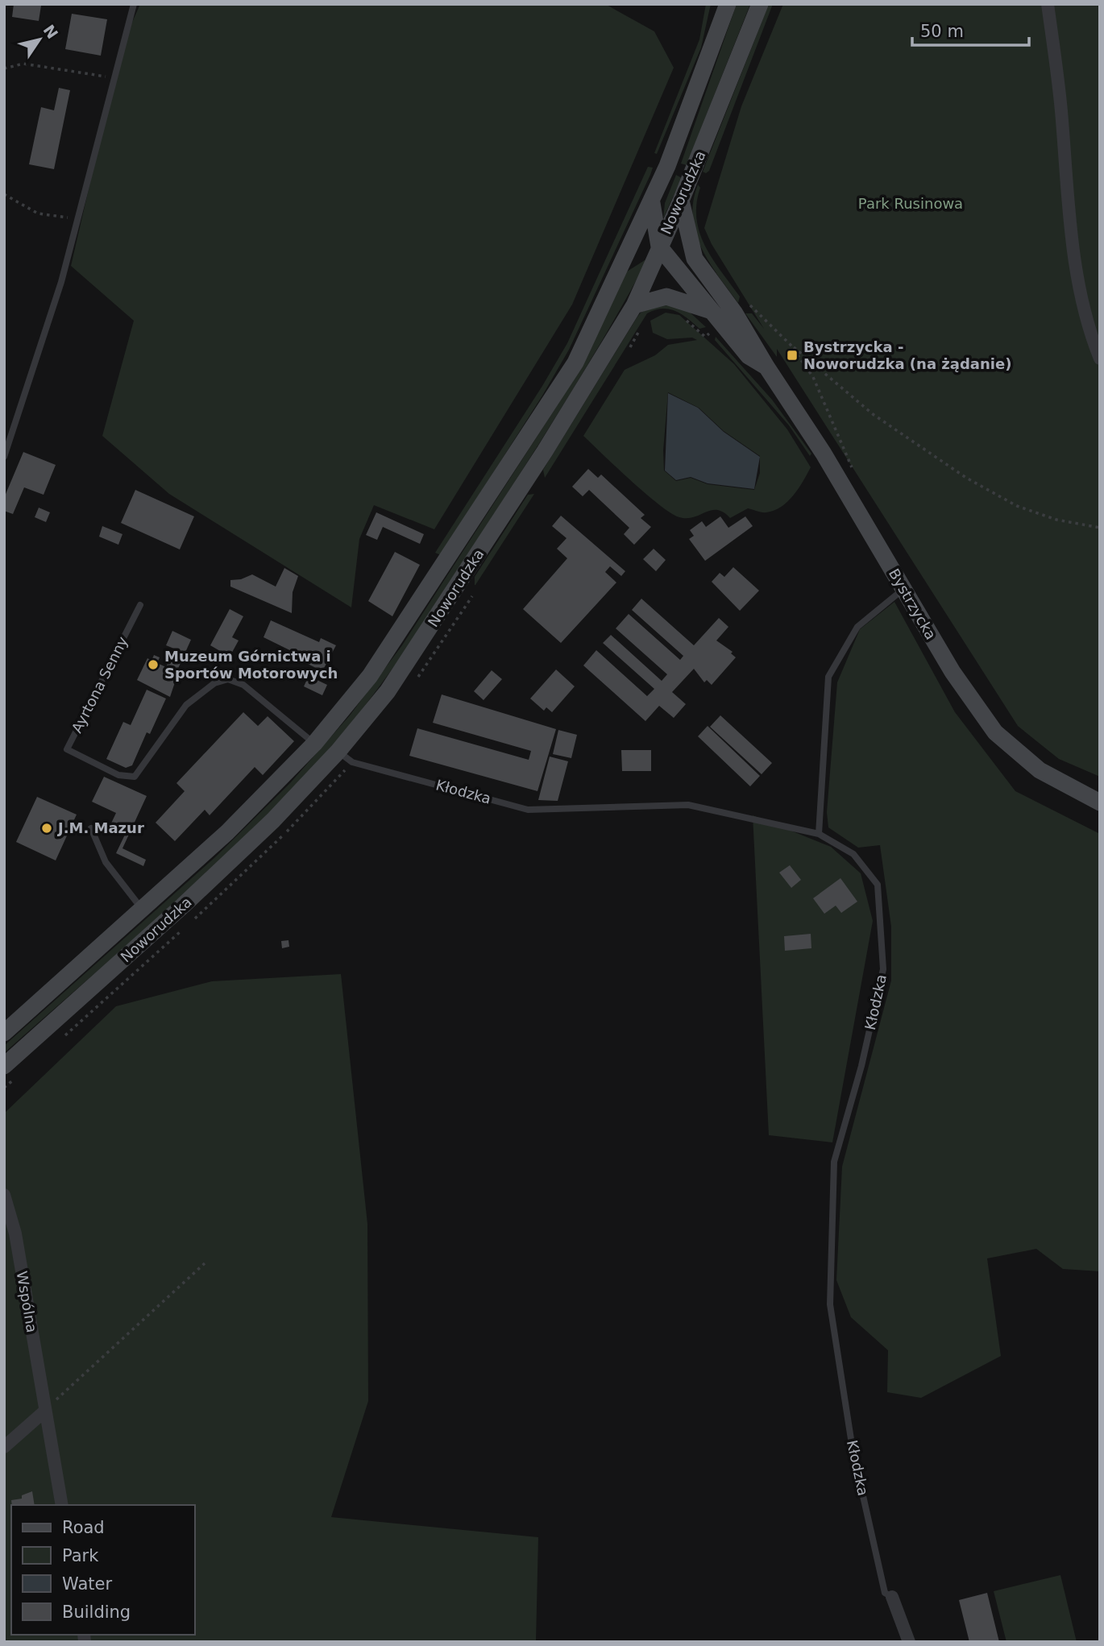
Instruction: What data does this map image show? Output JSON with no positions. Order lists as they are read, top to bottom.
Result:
{
  "streets": {
    "main road": ["Noworudzka", "Bystrzycka"],
    "street": ["Kłodzka", "Wspólna"],
    "lane": ["Ayrtona Senny"]
  },
  "crossings": [
    ["Noworudzka", "Bystrzycka"],
    ["Noworudzka", "Ayrtona Senny"],
    ["Noworudzka", "Kłodzka"]
  ],
  "parks": ["Park Rusinowa"],
  "places": {
    "transit": ["Bystrzycka - Noworudzka (na żądanie)"],
    "other": ["Muzeum Górnictwa i Sportów Motorowych", "J.M. Mazur"]
  },
  "legend": [
    "Road",
    "Park",
    "Water",
    "Building"
  ],
  "scale_bar": "50 m",
  "north": "top right"
}
